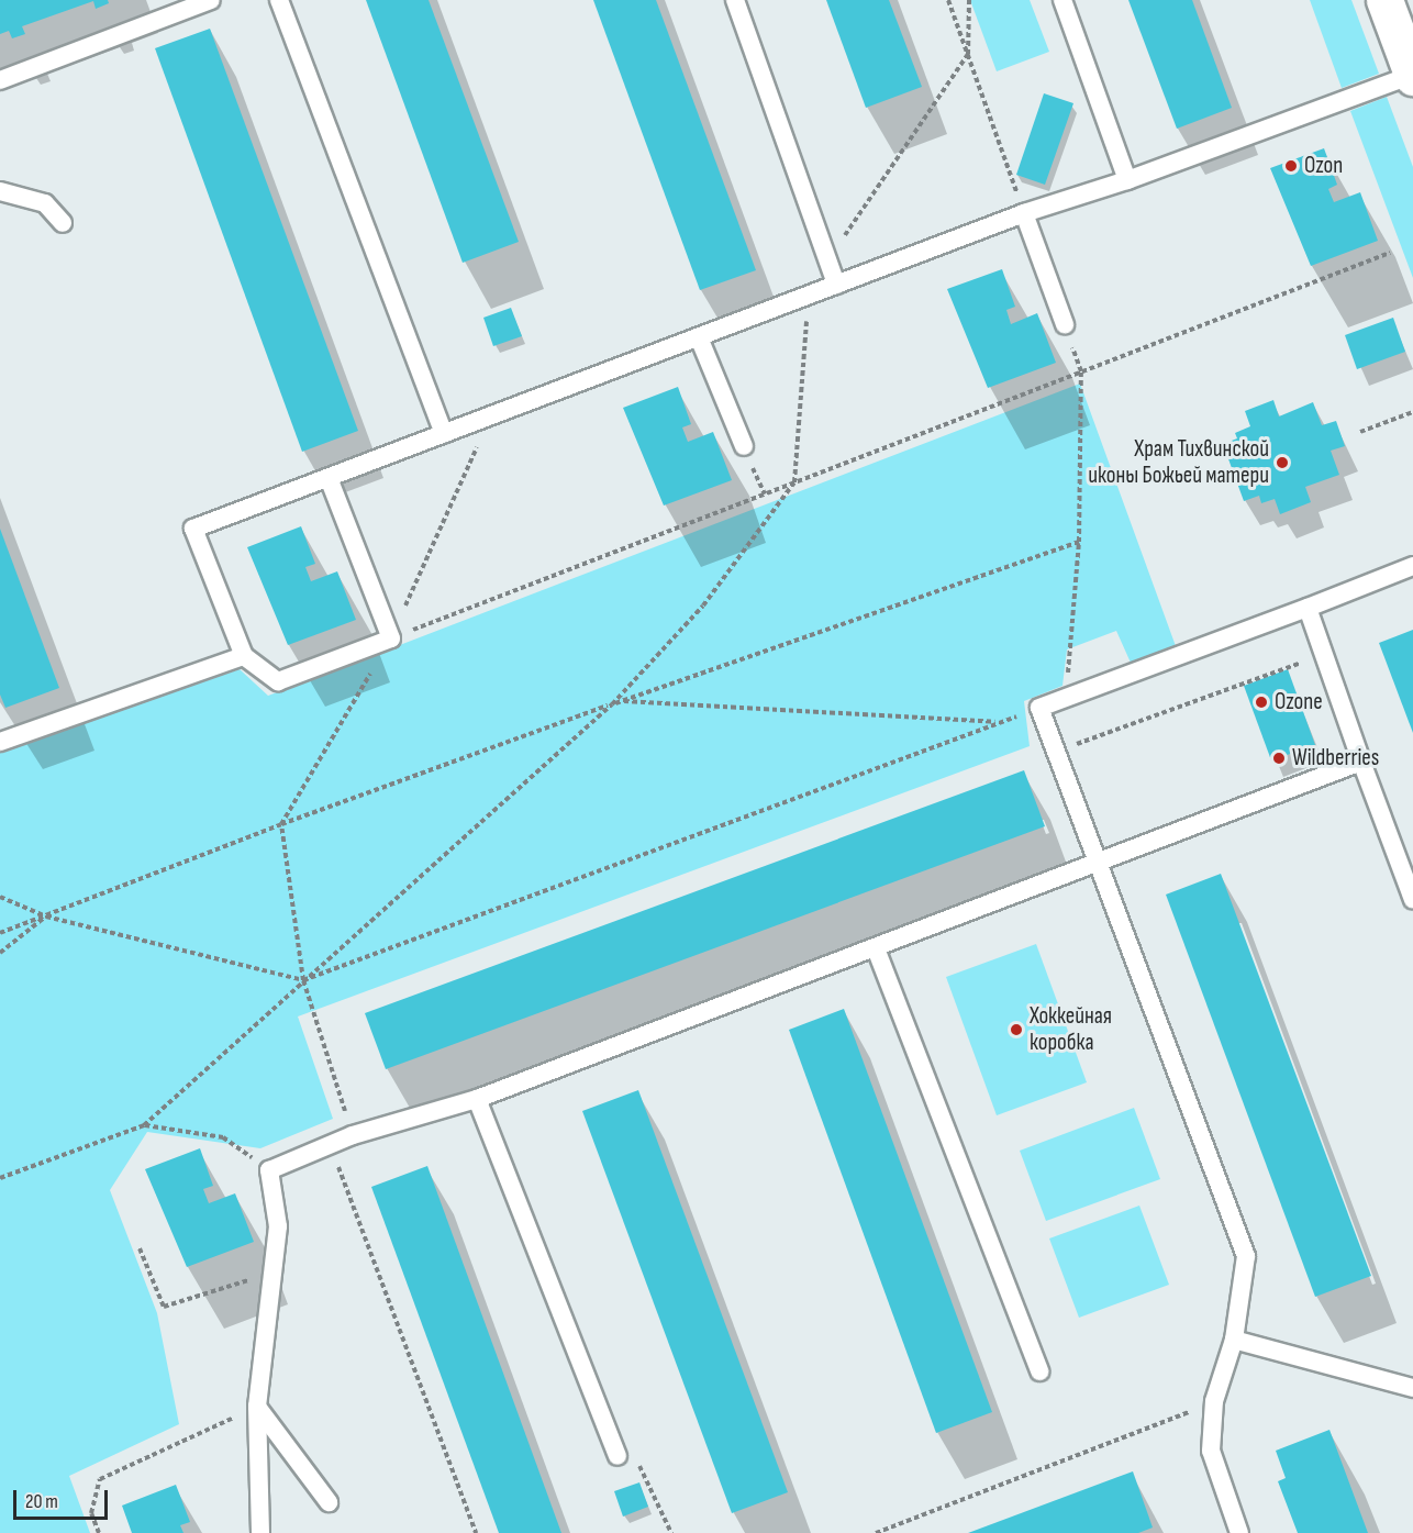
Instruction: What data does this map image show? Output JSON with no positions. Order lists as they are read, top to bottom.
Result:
{
  "places": [
    "Ozon",
    "Храм Тихвинской иконы Божьей матери",
    "Ozone",
    "Wildberries",
    "Хоккейная коробка"
  ],
  "scale_bar": "20 m"
}
